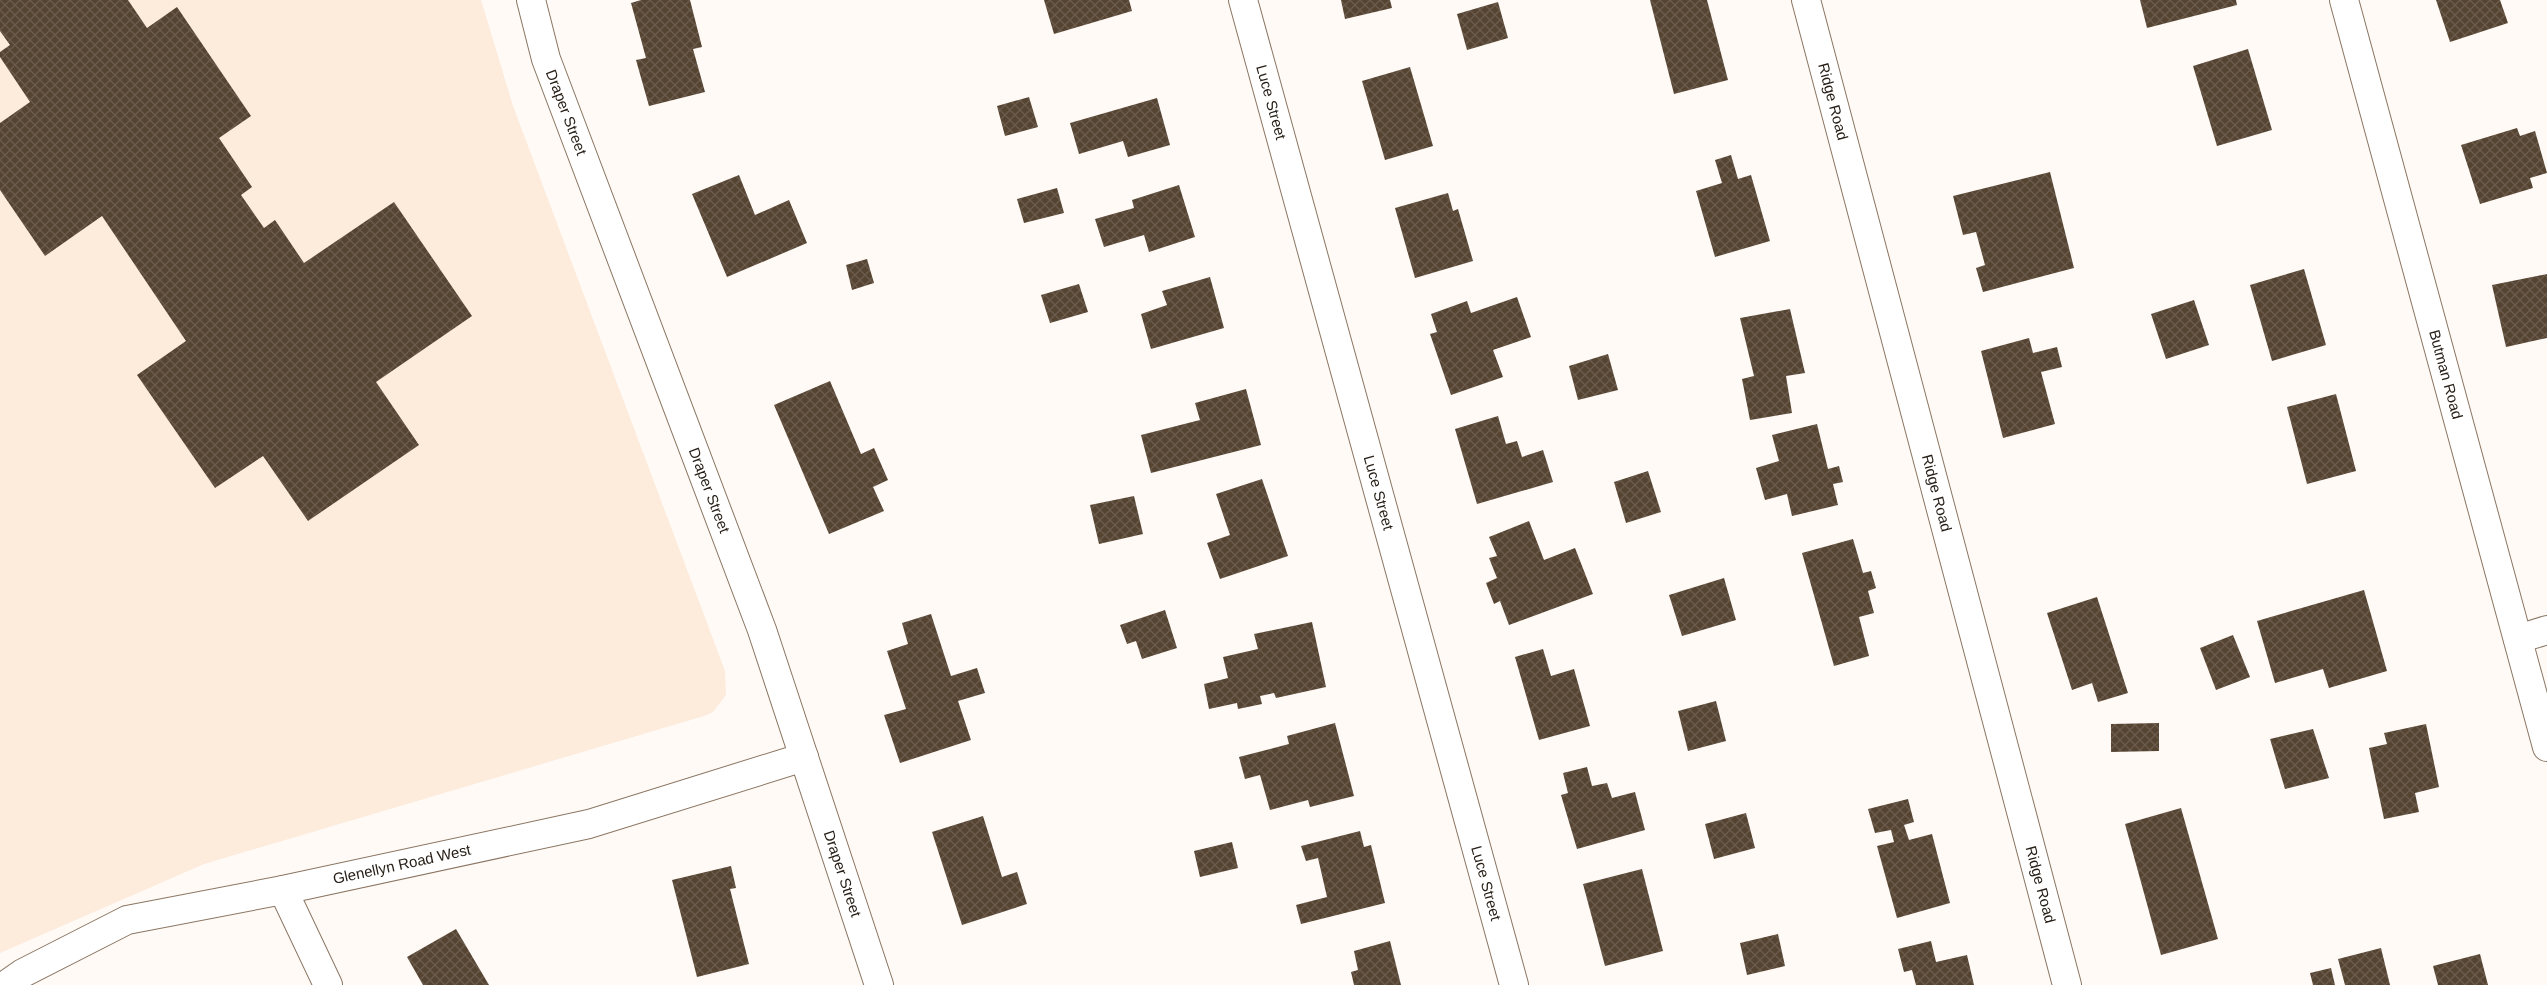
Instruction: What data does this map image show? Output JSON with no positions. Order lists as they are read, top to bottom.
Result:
{
  "streets": {
    "street": [
      "Ridge Road",
      "Luce Street",
      "Draper Street",
      "Butman Road",
      "Glenellyn Road West"
    ]
  },
  "crossings": [
    ["Draper Street", "Glenellyn Road West"]
  ]
}
